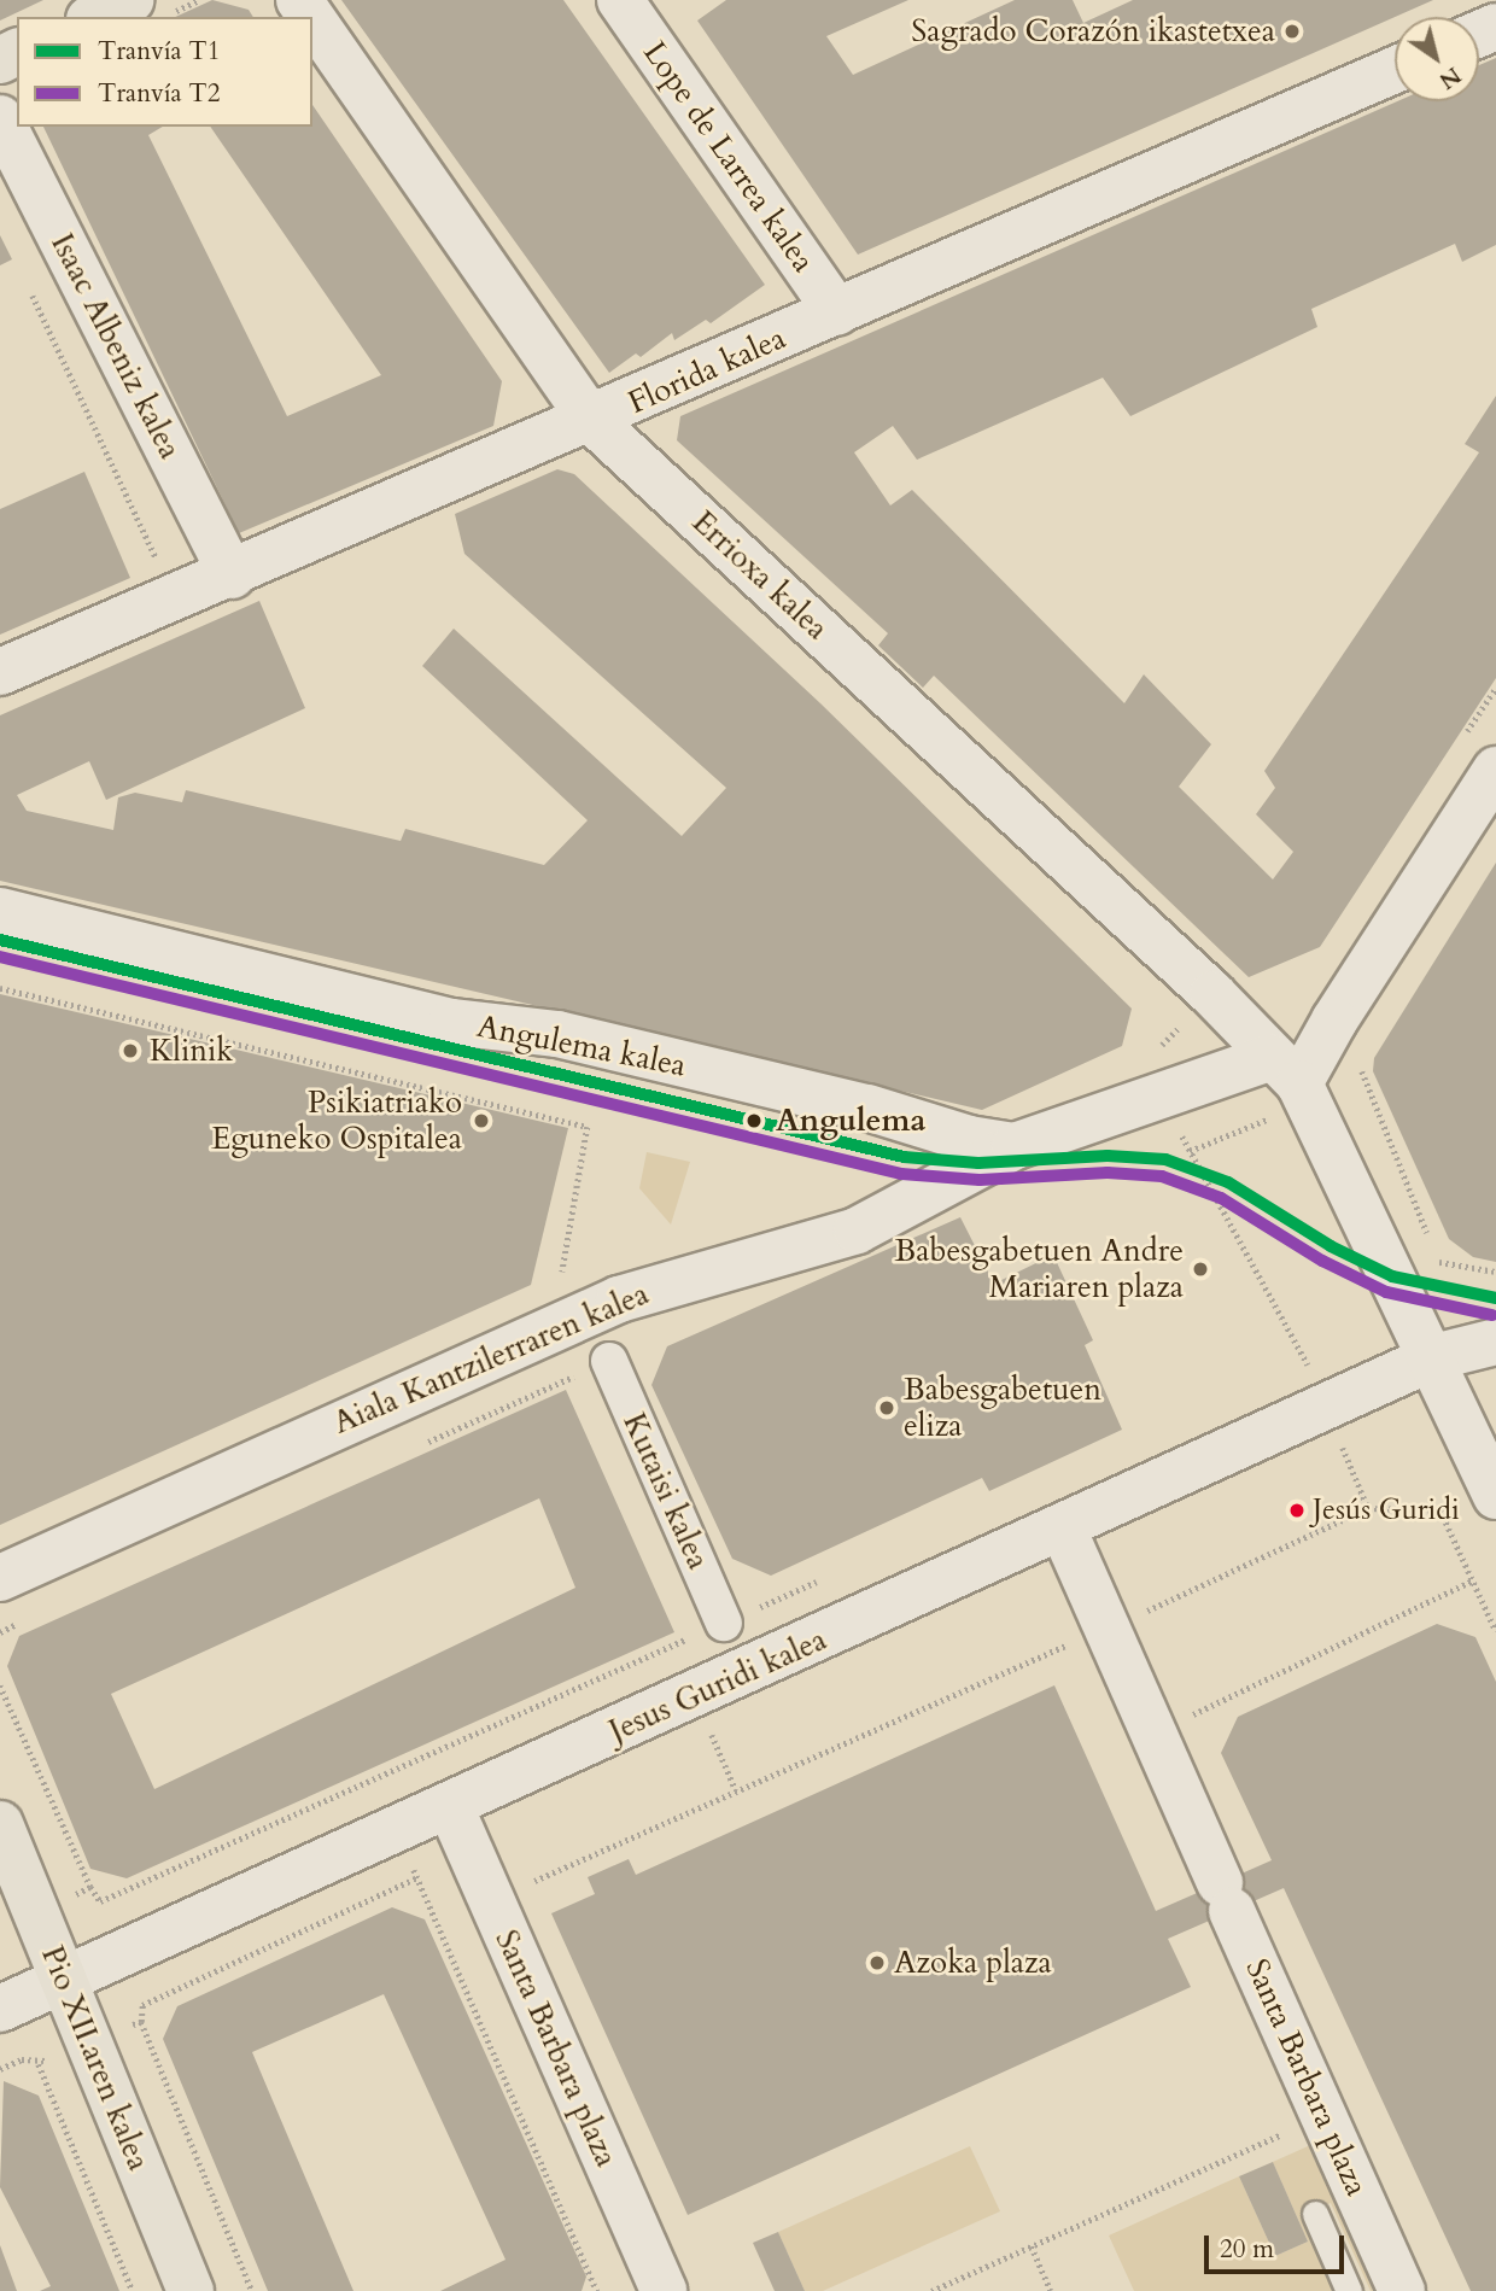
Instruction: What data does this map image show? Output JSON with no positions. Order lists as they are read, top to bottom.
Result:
{
  "streets": {
    "main road": ["Pio XII.aren kalea"],
    "street": [
      "Lope de Larrea kalea",
      "Isaac Albeniz kalea",
      "Florida kalea",
      "Errioxa kalea",
      "Angulema kalea",
      "Aiala Kantzilerraren kalea",
      "Kutaisi kalea",
      "Jesus Guridi kalea",
      "Santa Barbara plaza"
    ]
  },
  "crossings": [
    ["Lope de Larrea kalea", "Florida kalea"],
    ["Isaac Albeniz kalea", "Florida kalea"],
    ["Florida kalea", "Errioxa kalea"],
    ["Errioxa kalea", "Aiala Kantzilerraren kalea"],
    ["Errioxa kalea", "Jesus Guridi kalea"],
    ["Angulema kalea", "Aiala Kantzilerraren kalea"],
    ["Jesus Guridi kalea", "Santa Barbara plaza"],
    ["Jesus Guridi kalea", "Pio XII.aren kalea"]
  ],
  "places": [
    "Sagrado Corazón ikastetxea",
    "Klinik",
    "Psikiatriako Eguneko Ospitalea",
    "Angulema",
    "Babesgabetuen Andre Mariaren plaza",
    "Babesgabetuen eliza",
    "Jesús Guridi",
    "Azoka plaza"
  ],
  "lines": ["tram line T1", "tram line T2"],
  "legend": ["Tranvía T1", "Tranvía T2"],
  "scale_bar": "20 m",
  "north": "bottom right"
}
